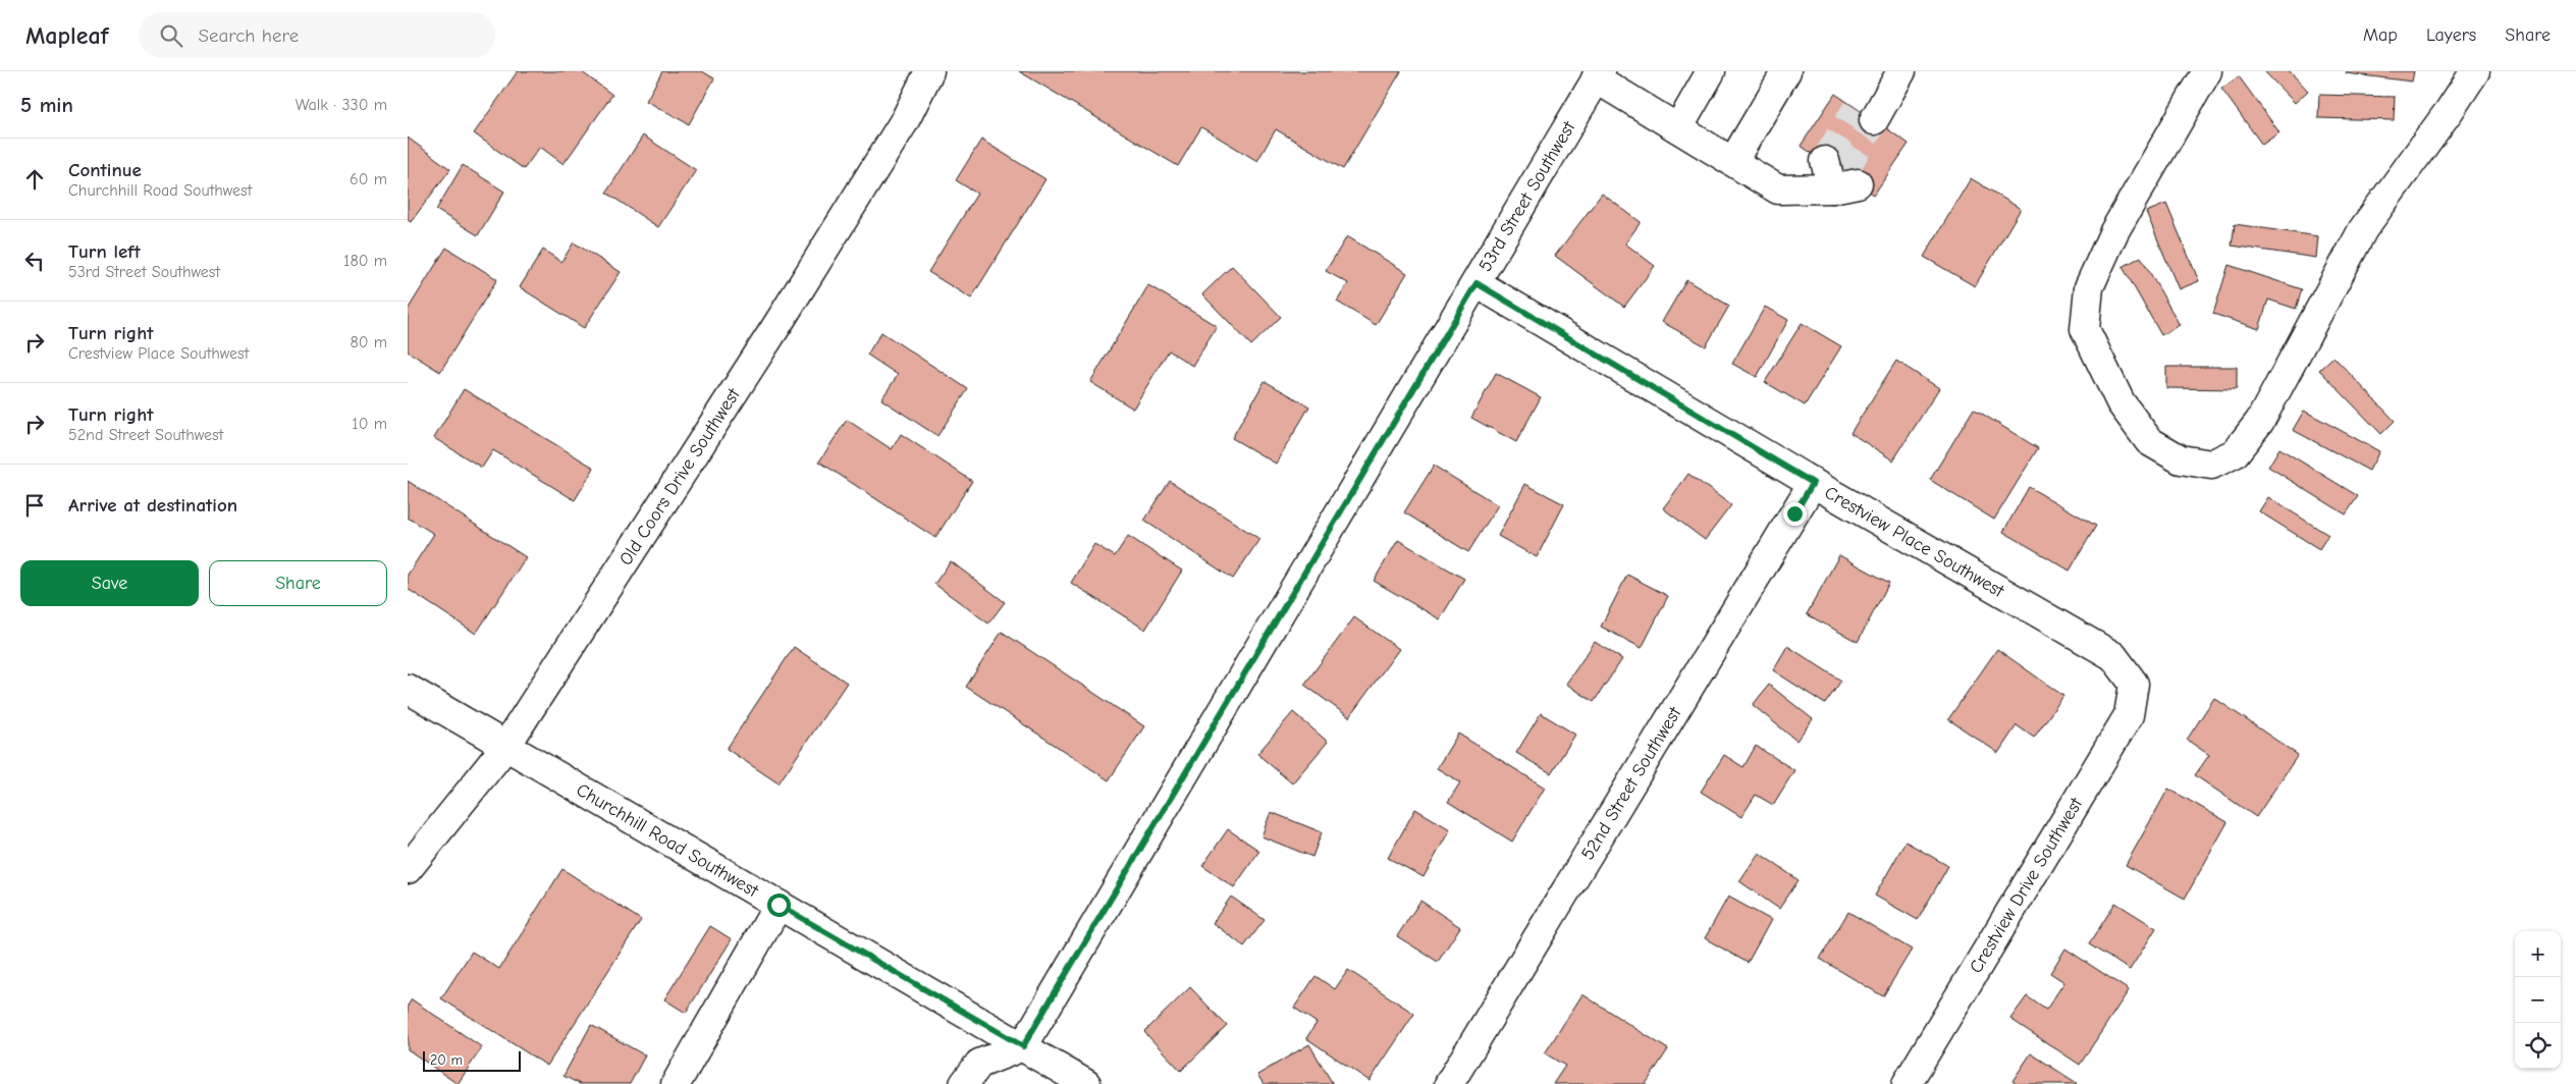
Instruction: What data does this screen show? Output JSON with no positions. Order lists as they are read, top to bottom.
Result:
{
  "streets": {
    "street": [
      "53rd Street Southwest",
      "Old Coors Drive Southwest",
      "Crestview Place Southwest",
      "52nd Street Southwest",
      "Churchhill Road Southwest",
      "Crestview Drive Southwest"
    ]
  },
  "crossings": [
    ["53rd Street Southwest", "Crestview Place Southwest"],
    ["53rd Street Southwest", "Churchhill Road Southwest"],
    ["Old Coors Drive Southwest", "Churchhill Road Southwest"],
    ["Crestview Place Southwest", "52nd Street Southwest"],
    ["Crestview Place Southwest", "Crestview Drive Southwest"]
  ],
  "scale_bar": "20 m",
  "page": {
    "header": "Mapleaf",
    "search": "Search here",
    "nav": ["Map", "Layers", "Share"],
    "heading": ["5 min", "Walk · 330 m"],
    "list": [
      ["Continue", "Churchhill Road Southwest", "60 m"],
      ["Turn left", "53rd Street Southwest", "180 m"],
      ["Turn right", "Crestview Place Southwest", "80 m"],
      ["Turn right", "52nd Street Southwest", "10 m"],
      "Arrive at destination"
    ],
    "buttons": ["Save", "Share"],
    "map_buttons": ["+", "−"],
    "scale": "20 m"
  }
}
